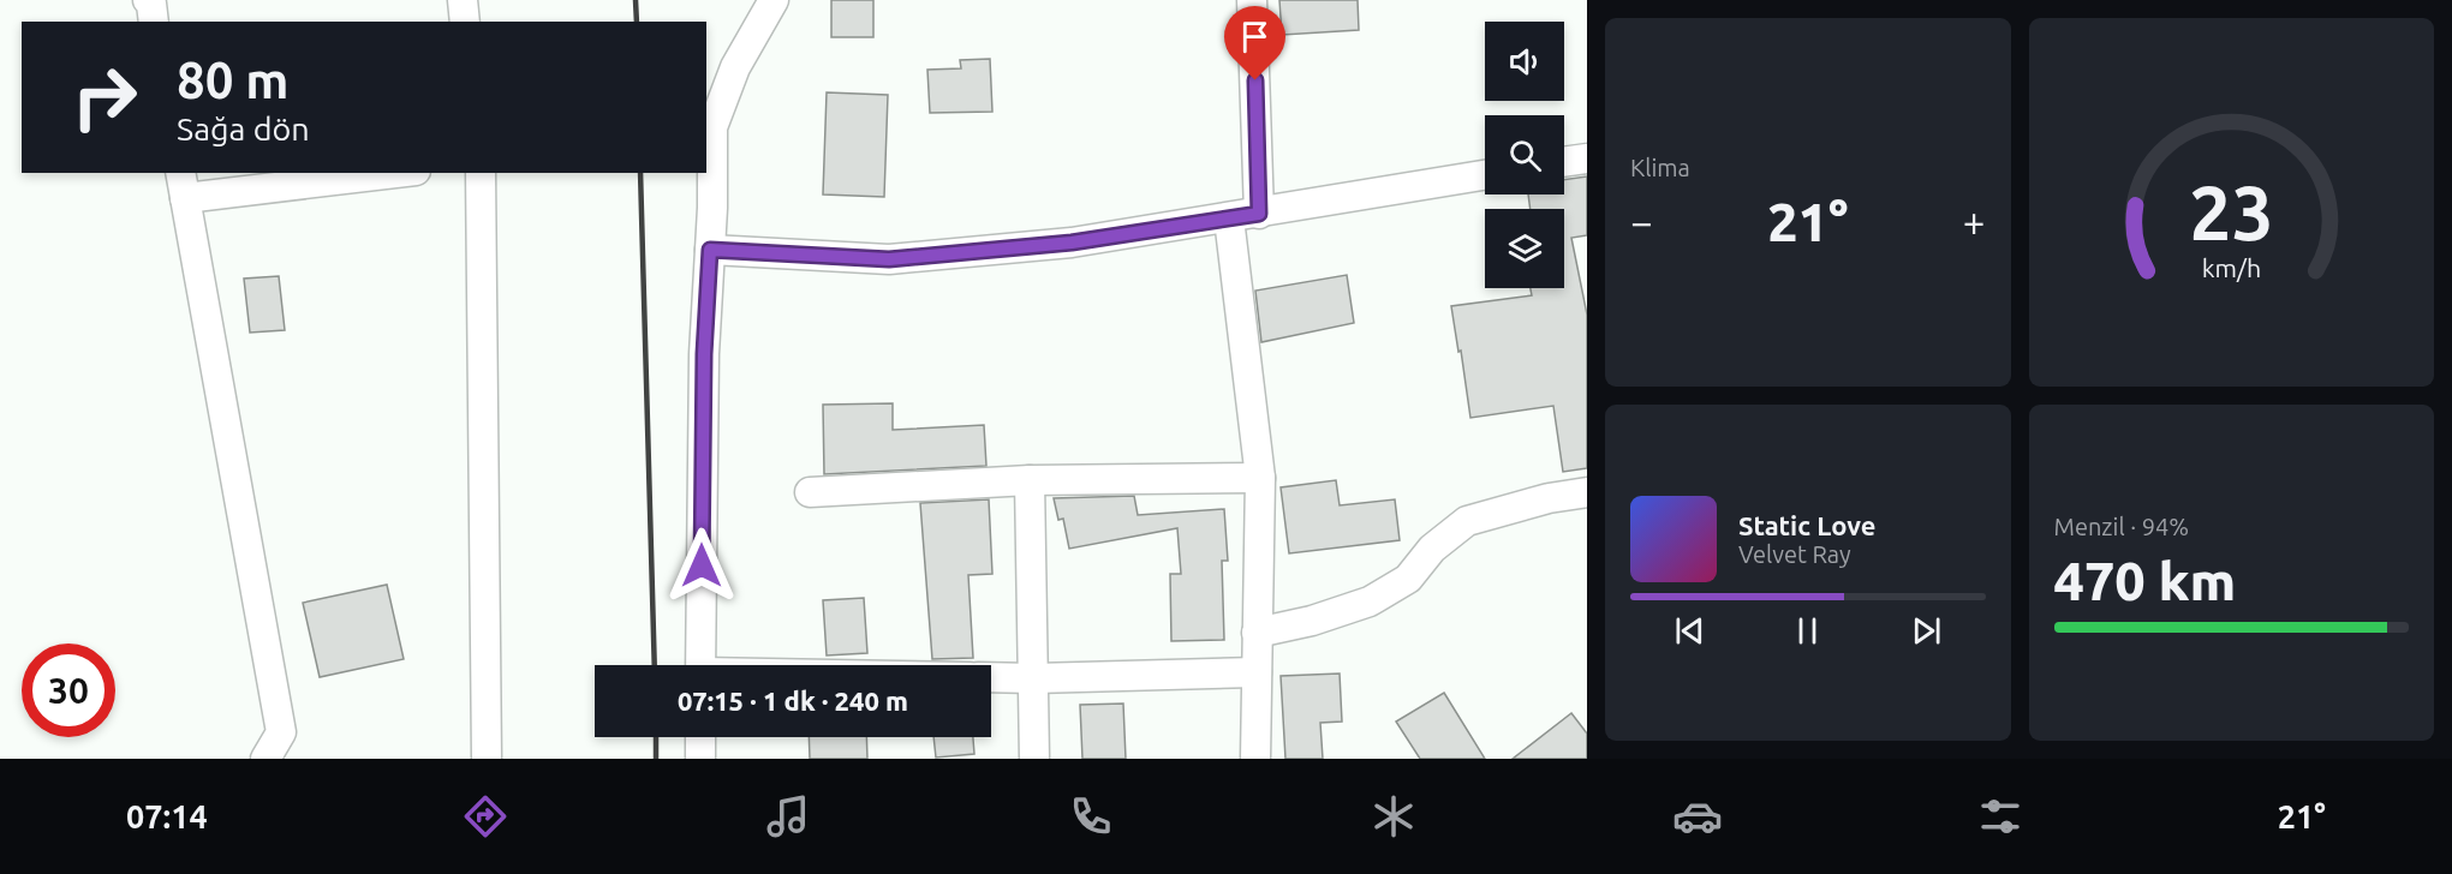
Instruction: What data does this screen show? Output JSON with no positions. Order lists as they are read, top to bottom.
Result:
{
  "page": {
    "tile": [
      "Klima",
      ["Menzil · 94%", "470 km"]
    ],
    "turn": ["80 m", "Sağa dön"],
    "heat": ["−", "21°", "+"],
    "song": ["Static Love", "Velvet Ray"],
    "limit": "30",
    "trip": "07:15 · 1 dk · 240 m",
    "tabs": ["07:14", "21°"],
    "gauge": ["23", "km/h"]
  }
}
